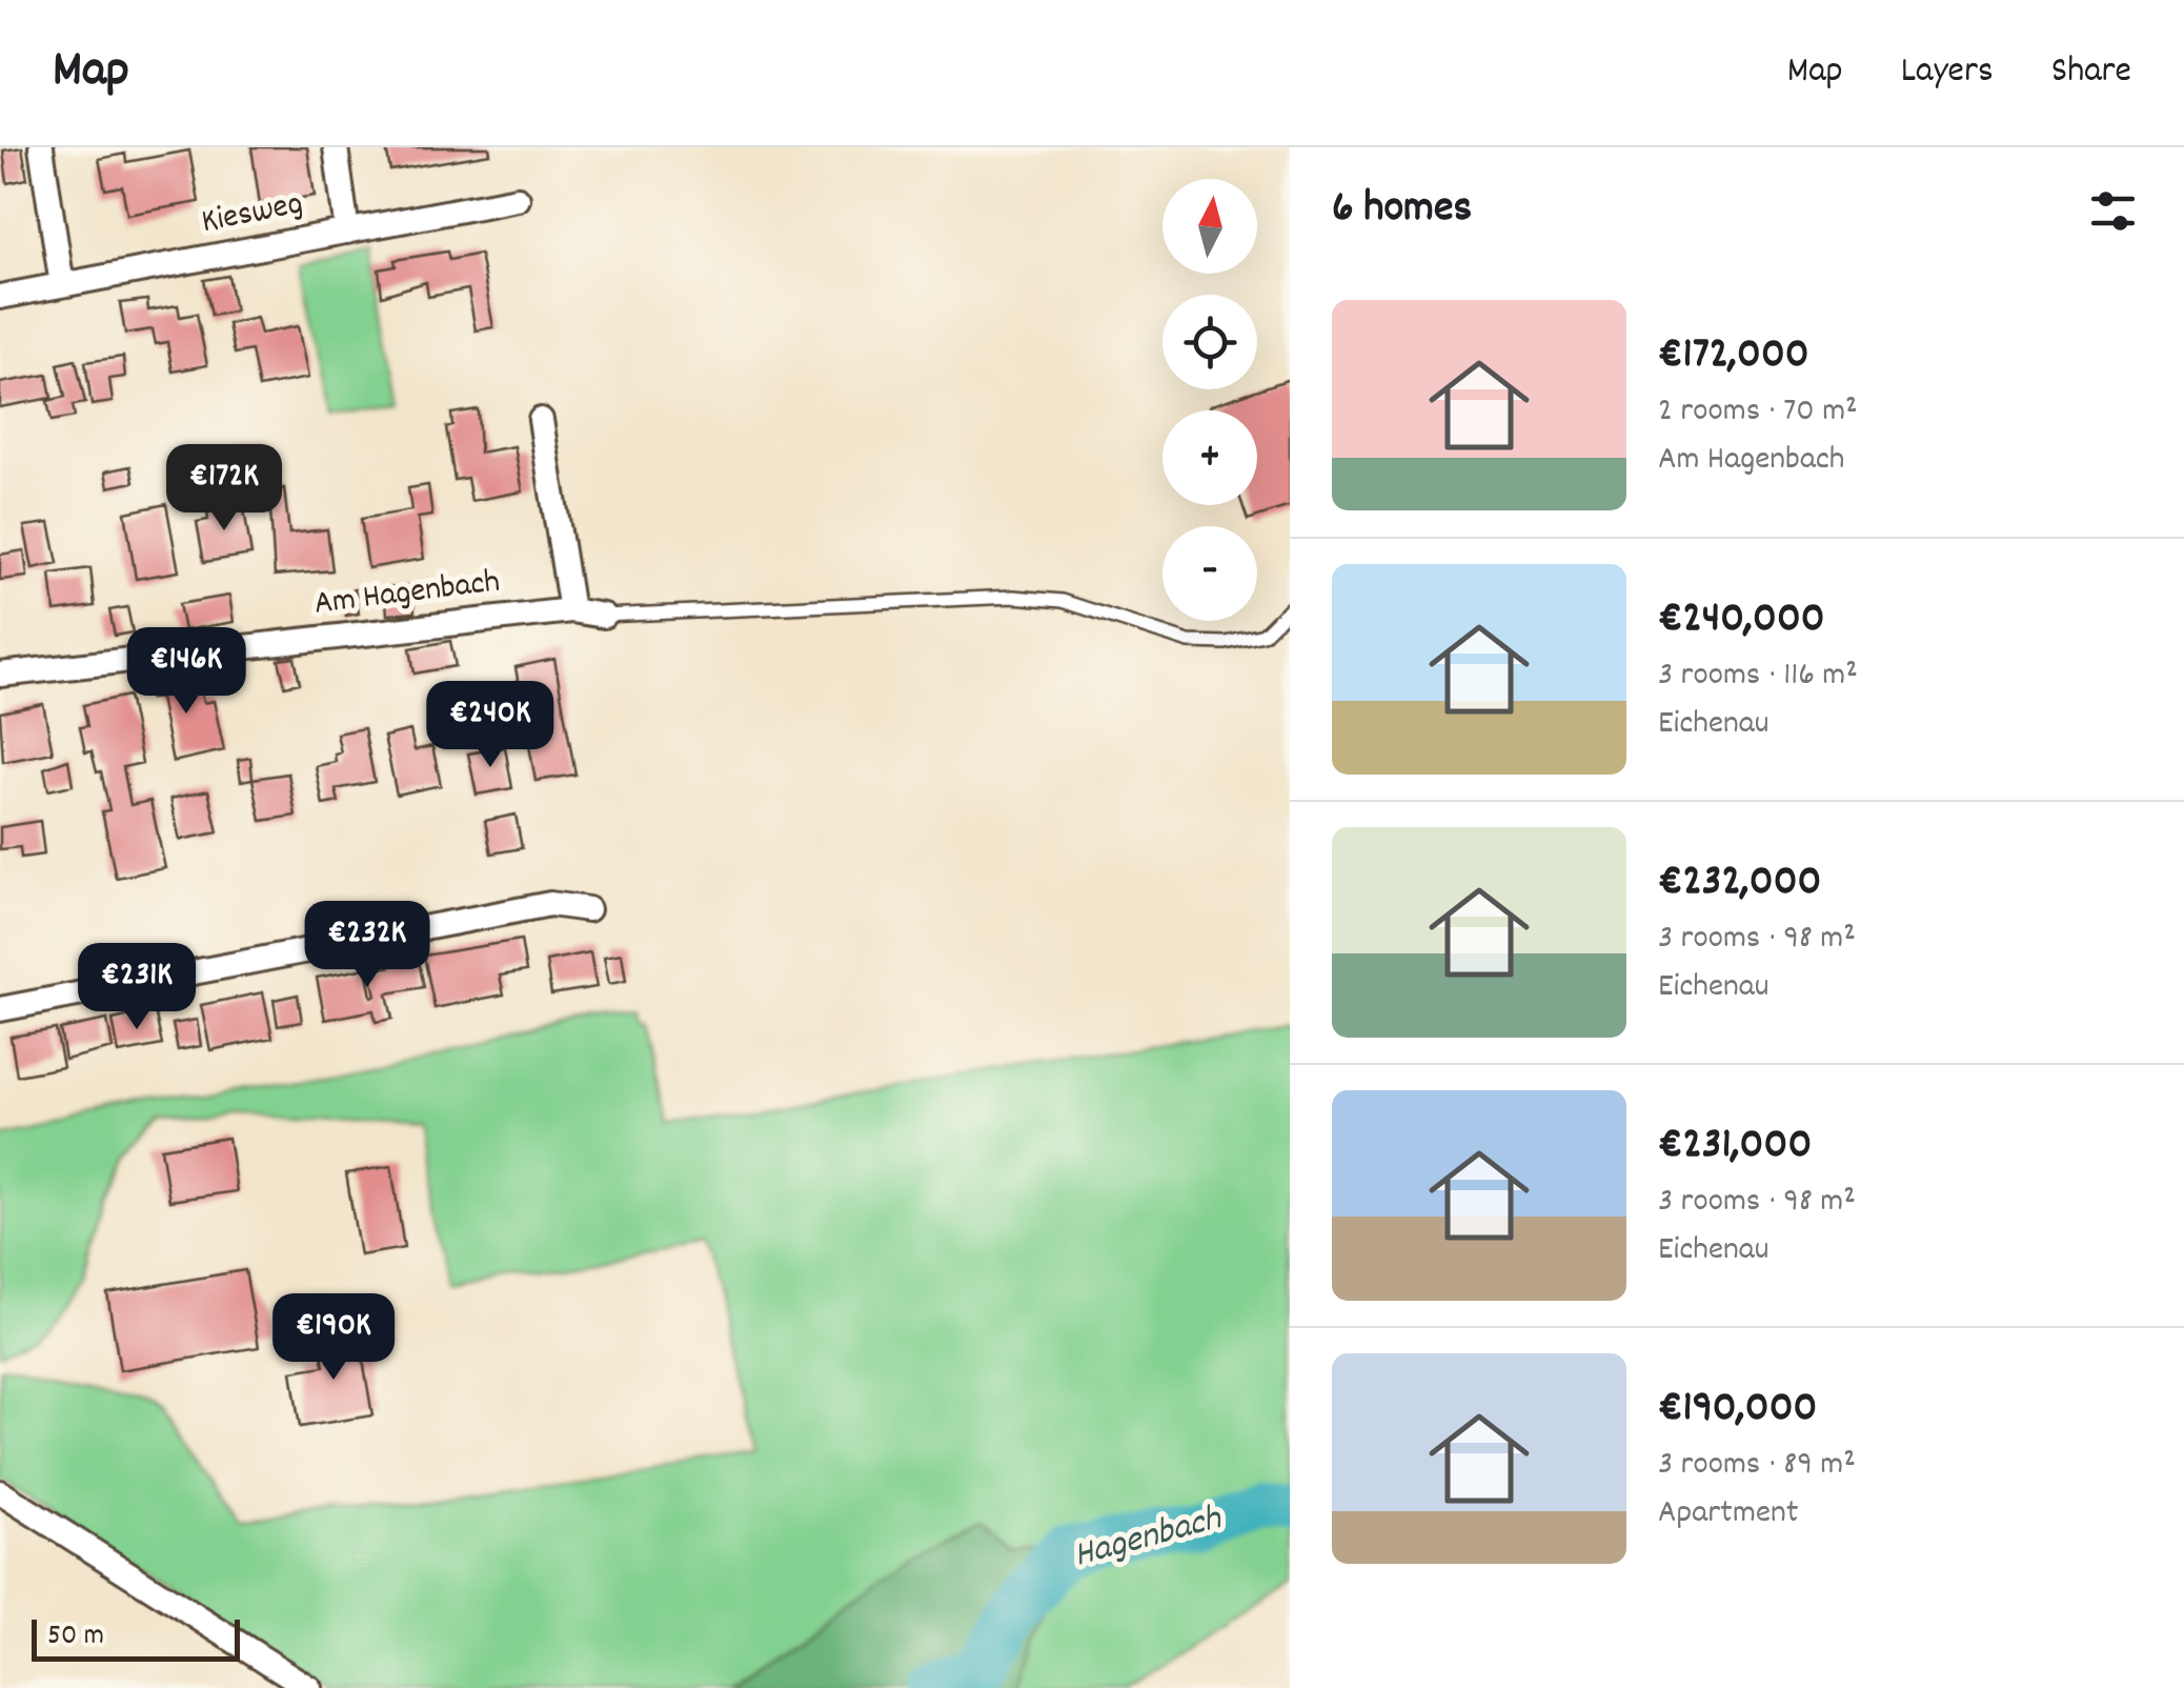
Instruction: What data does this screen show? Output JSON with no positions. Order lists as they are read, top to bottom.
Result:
{
  "streets": {
    "street": ["Kiesweg", "Am Hagenbach"]
  },
  "water": ["Hagenbach"],
  "scale_bar": "50 m",
  "north": "top",
  "page": {
    "header": "Map",
    "nav": ["Map", "Layers", "Share"],
    "heading": "6 homes",
    "map_buttons": ["+", "−"],
    "list": [
      {
        "name": "€172,000",
        "note": "2 rooms · 70 m² · Am Hagenbach"
      },
      {
        "name": "€240,000",
        "note": "3 rooms · 116 m² · Eichenau"
      },
      {
        "name": "€232,000",
        "note": "3 rooms · 98 m² · Eichenau"
      },
      {
        "name": "€231,000",
        "note": "3 rooms · 98 m² · Eichenau"
      },
      {
        "name": "€190,000",
        "note": "3 rooms · 89 m² · Apartment"
      }
    ],
    "price": [
      "€172K",
      "€146K",
      "€240K",
      "€232K",
      "€231K",
      "€190K"
    ],
    "scale": "50 m"
  }
}
